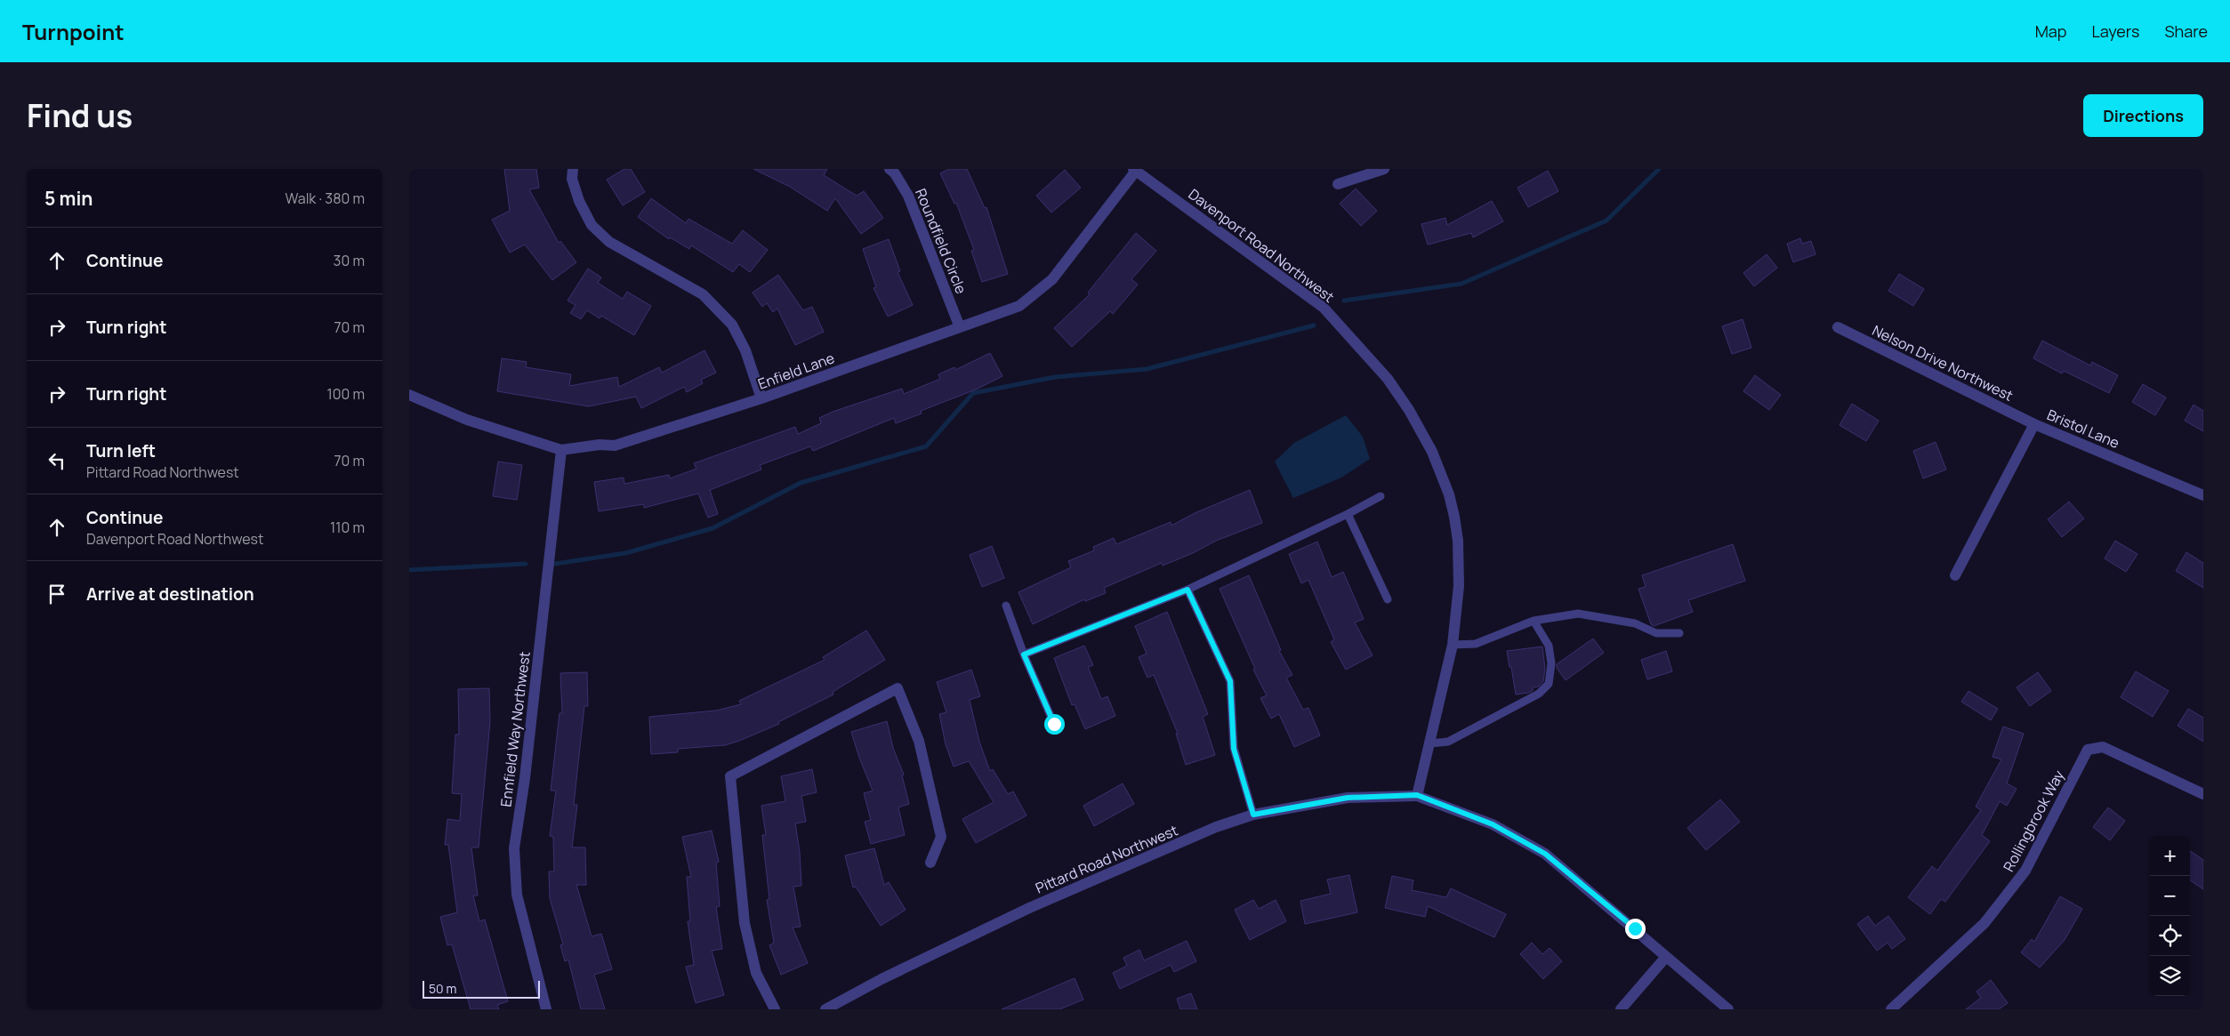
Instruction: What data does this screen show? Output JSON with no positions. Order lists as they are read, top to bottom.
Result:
{
  "streets": {
    "street": [
      "Roundfield Circle",
      "Davenport Road Northwest",
      "Nelson Drive Northwest",
      "Enfield Lane",
      "Bristol Lane",
      "Ennfield Way Northwest",
      "Rollingbrook Way",
      "Pittard Road Northwest"
    ]
  },
  "crossings": [
    ["Roundfield Circle", "Enfield Lane"],
    ["Davenport Road Northwest", "Enfield Lane"],
    ["Davenport Road Northwest", "Pittard Road Northwest"],
    ["Nelson Drive Northwest", "Bristol Lane"],
    ["Enfield Lane", "Ennfield Way Northwest"]
  ],
  "scale_bar": "50 m",
  "page": {
    "header": "Turnpoint",
    "nav": ["Map", "Layers", "Share"],
    "title": "Find us",
    "buttons": "Directions",
    "heading": ["5 min", "Walk · 380 m"],
    "list": [
      ["Continue", "30 m"],
      ["Turn right", "70 m"],
      ["Turn right", "100 m"],
      ["Turn left", "Pittard Road Northwest", "70 m"],
      ["Continue", "Davenport Road Northwest", "110 m"],
      "Arrive at destination"
    ],
    "map_buttons": ["+", "−"],
    "scale": "50 m"
  }
}
